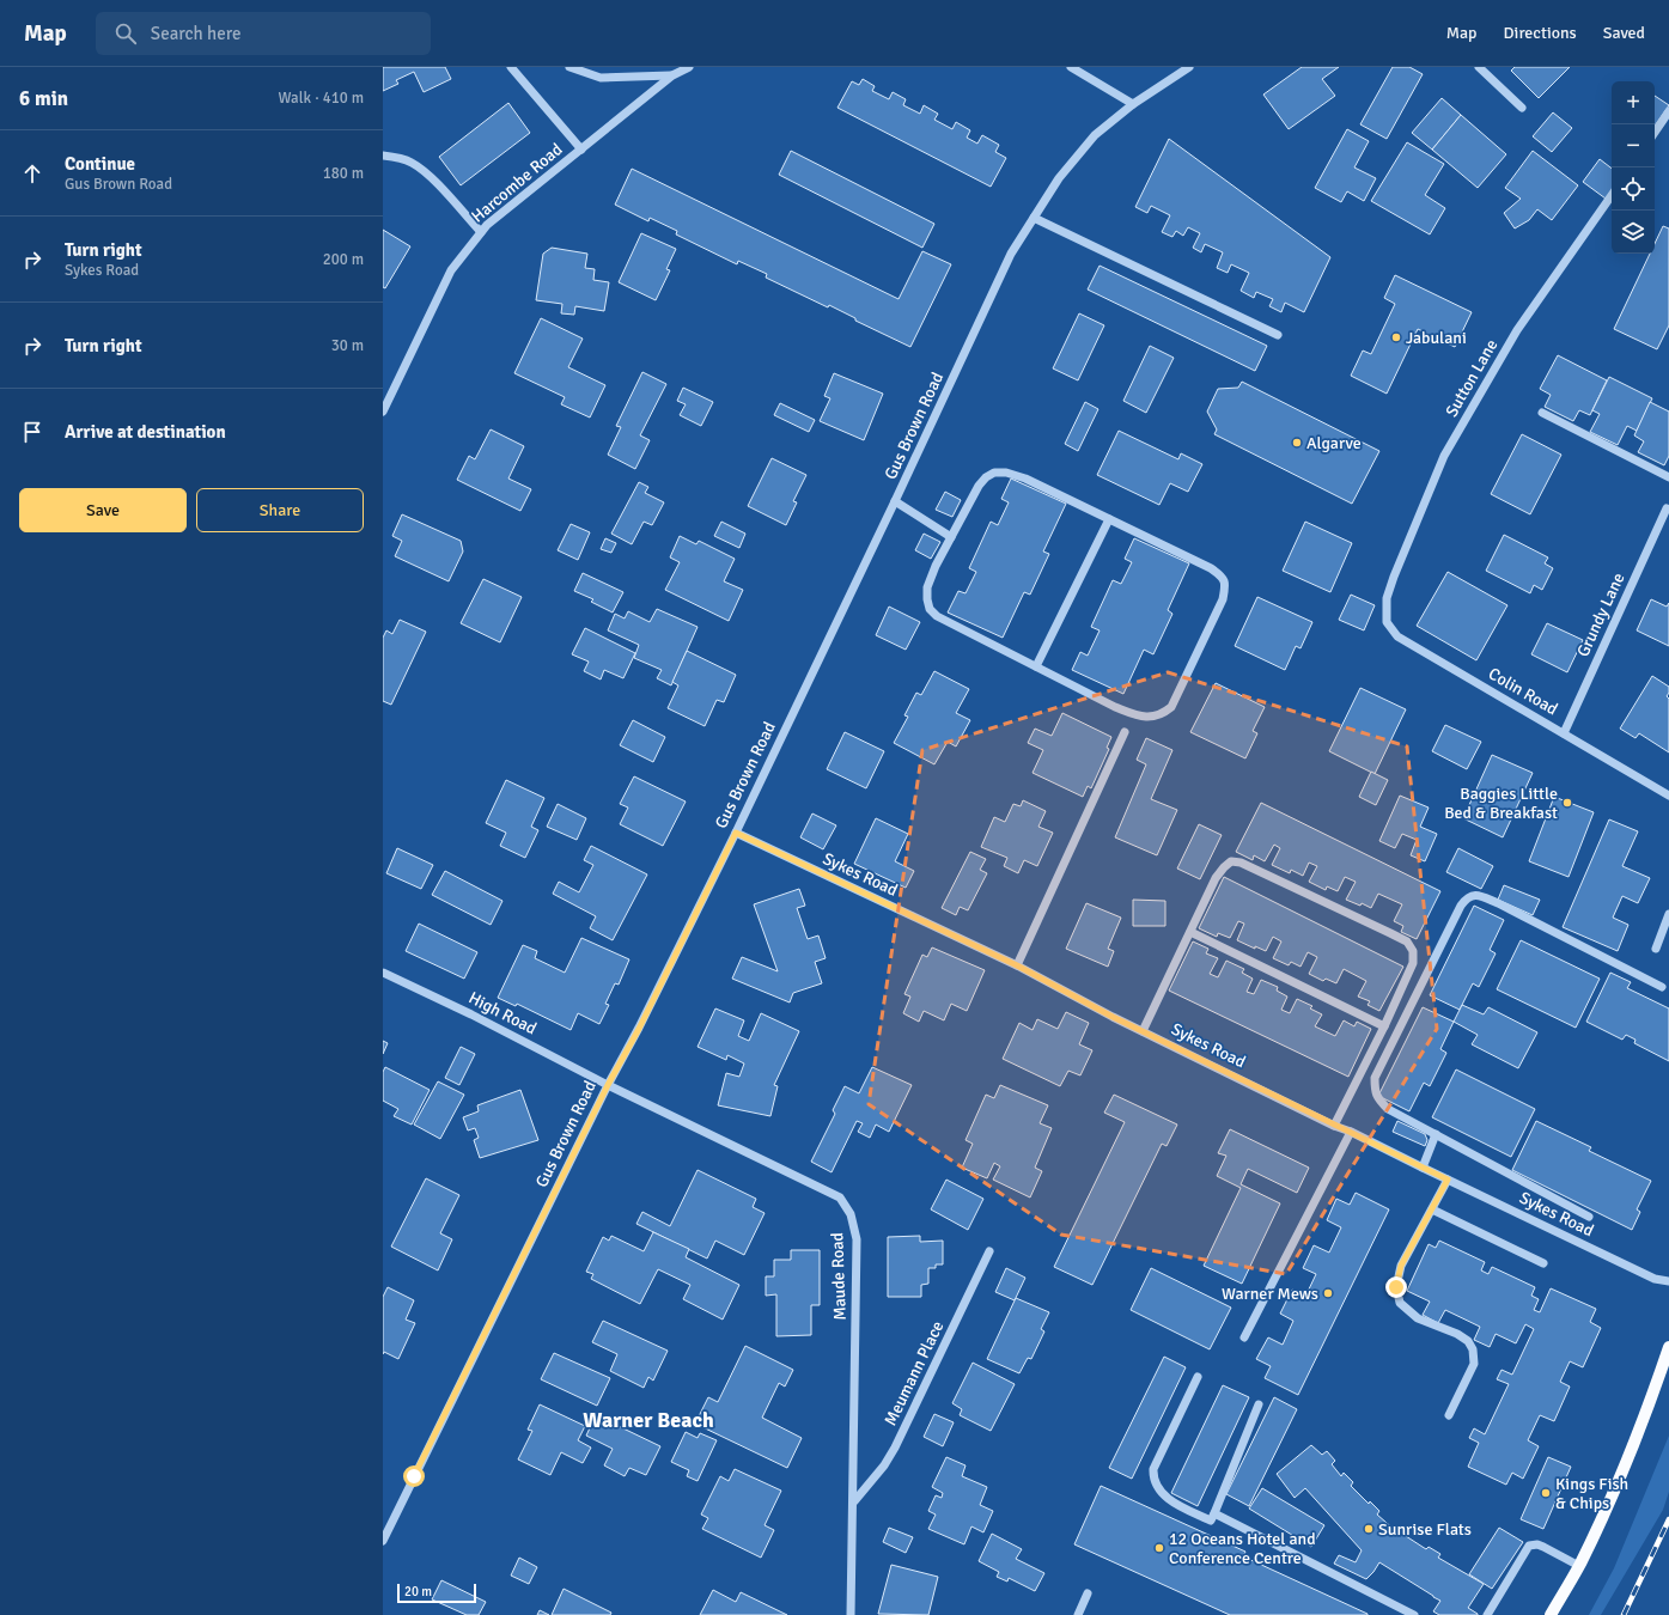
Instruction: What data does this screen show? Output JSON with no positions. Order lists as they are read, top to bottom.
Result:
{
  "streets": {
    "street": [
      "Harcombe Road",
      "Sutton Lane",
      "Gus Brown Road",
      "Grundy Lane",
      "Colin Road",
      "Sykes Road",
      "High Road",
      "Maude Road",
      "Meumann Place"
    ]
  },
  "crossings": [
    ["Sutton Lane", "Colin Road"],
    ["Gus Brown Road", "Sykes Road"],
    ["Gus Brown Road", "High Road"],
    ["Gus Brown Road", "Maude Road"],
    ["Grundy Lane", "Colin Road"],
    ["High Road", "Maude Road"],
    ["Maude Road", "Meumann Place"]
  ],
  "districts": ["Warner Beach"],
  "places": [
    "Jabulani",
    "Algarve",
    "Baggies Little Bed & Breakfast",
    "Warner Mews",
    "Kings Fish & Chips",
    "Sunrise Flats",
    "12 Oceans Hotel and Conference Centre"
  ],
  "scale_bar": "20 m",
  "page": {
    "header": "Map",
    "search": "Search here",
    "nav": ["Map", "Directions", "Saved"],
    "heading": ["6 min", "Walk · 410 m"],
    "map_buttons": ["+", "−"],
    "list": [
      ["Continue", "Gus Brown Road", "180 m"],
      ["Turn right", "Sykes Road", "200 m"],
      ["Turn right", "30 m"],
      "Arrive at destination"
    ],
    "buttons": ["Save", "Share"],
    "scale": "20 m"
  }
}
